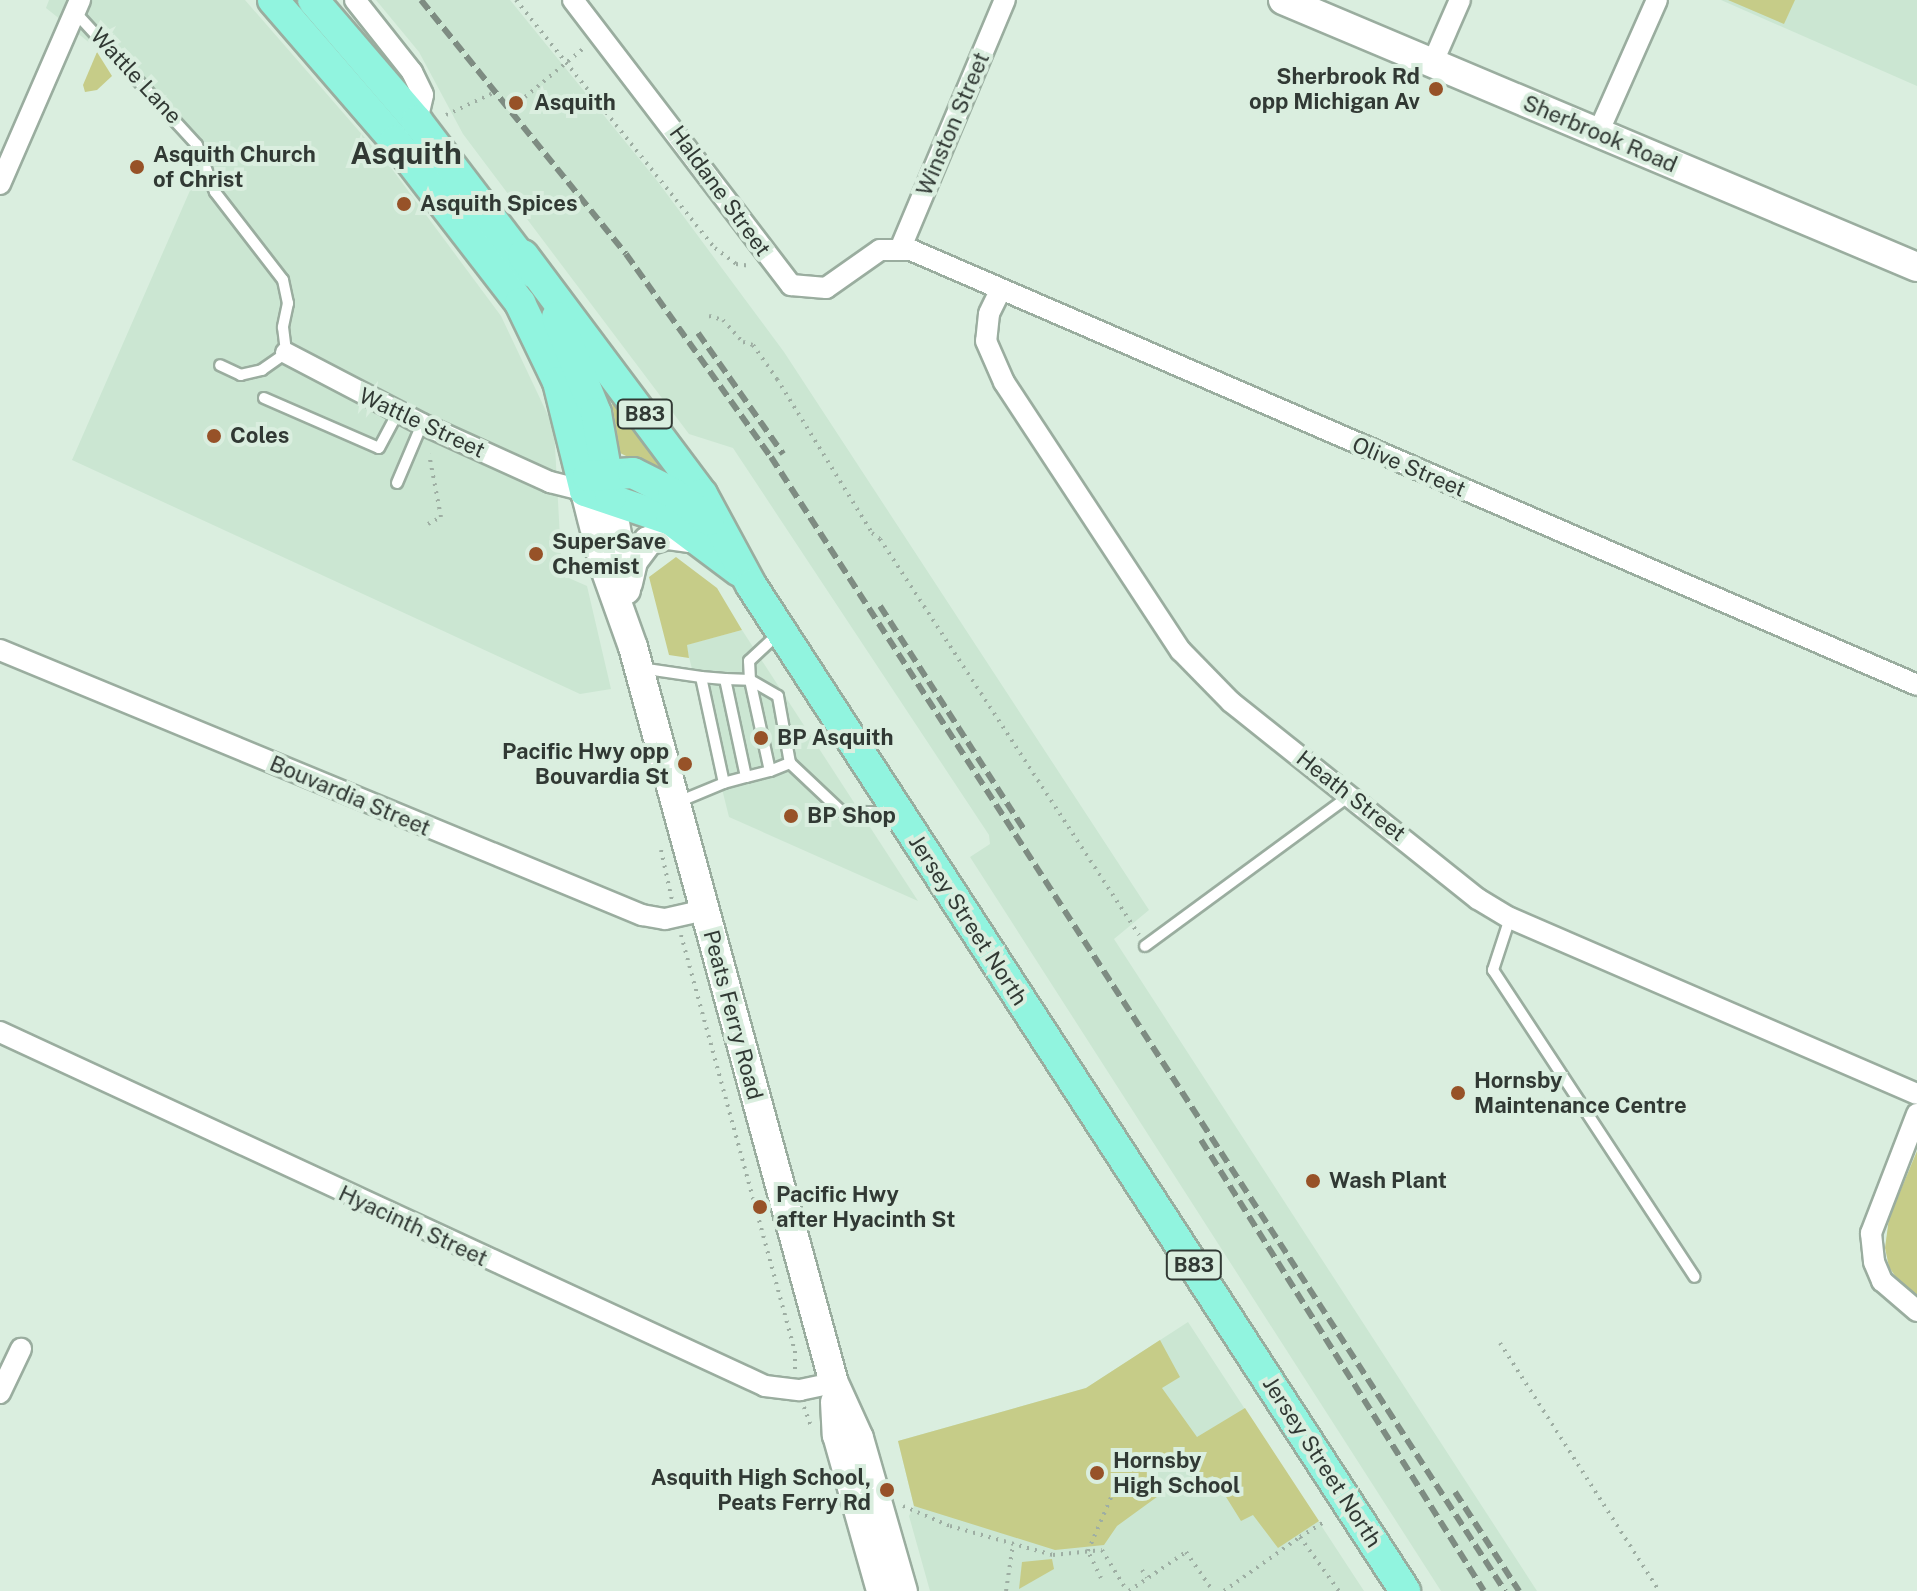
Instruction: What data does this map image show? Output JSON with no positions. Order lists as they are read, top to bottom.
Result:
{
  "streets": {
    "main road": [
      "Sherbrook Road",
      "B83",
      "Jersey Street North",
      "Peats Ferry Road"
    ],
    "street": [
      "Winston Street",
      "Haldane Street",
      "Wattle Street",
      "Olive Street",
      "Bouvardia Street",
      "Heath Street",
      "Hyacinth Street"
    ],
    "lane": ["Wattle Lane"]
  },
  "crossings": [
    ["Wattle Lane", "Wattle Street"],
    ["Winston Street", "Haldane Street"],
    ["Winston Street", "Olive Street"],
    ["Haldane Street", "Olive Street"],
    ["B83", "Wattle Street"],
    ["B83", "Jersey Street North"],
    ["B83", "Peats Ferry Road"],
    ["Wattle Street", "Peats Ferry Road"],
    ["Olive Street", "Heath Street"],
    ["Bouvardia Street", "Peats Ferry Road"],
    ["Jersey Street North", "Peats Ferry Road"],
    ["Peats Ferry Road", "Hyacinth Street"]
  ],
  "districts": ["Asquith"],
  "places": [
    "Sherbrook Rd opp Michigan Av",
    "Asquith",
    "Asquith Church of Christ",
    "Asquith Spices",
    "Coles",
    "SuperSave Chemist",
    "BP Asquith",
    "Pacific Hwy opp Bouvardia St",
    "BP Shop",
    "Hornsby Maintenance Centre",
    "Wash Plant",
    "Pacific Hwy after Hyacinth St",
    "Hornsby High School",
    "Asquith High School, Peats Ferry Rd"
  ]
}
